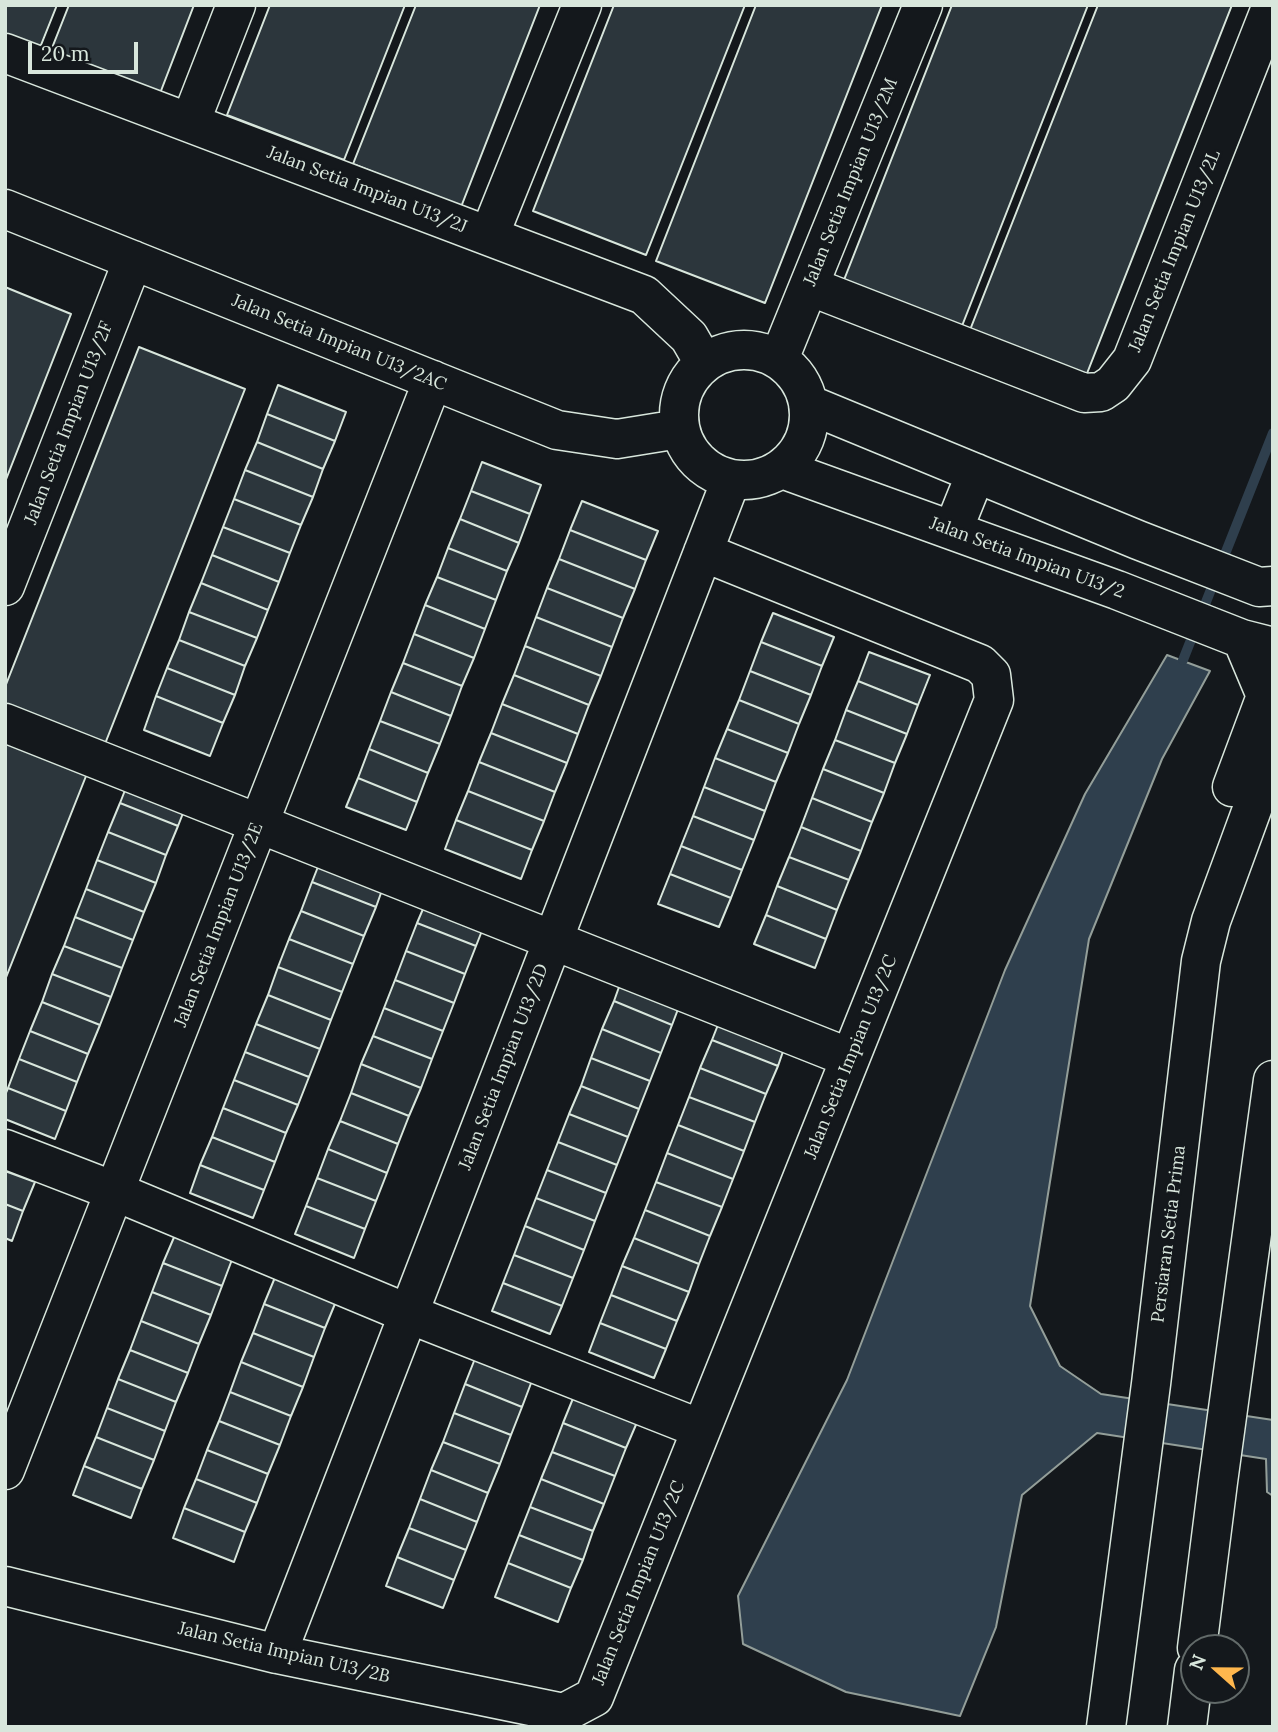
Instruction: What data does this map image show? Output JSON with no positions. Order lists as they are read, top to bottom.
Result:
{
  "streets": {
    "street": [
      "Jalan Setia Impian U13/2M",
      "Jalan Setia Impian U13/2J",
      "Jalan Setia Impian U13/2L",
      "Jalan Setia Impian U13/2AC",
      "Jalan Setia Impian U13/2F",
      "Jalan Setia Impian U13/2",
      "Jalan Setia Impian U13/2E",
      "Jalan Setia Impian U13/2C",
      "Jalan Setia Impian U13/2D",
      "Persiaran Setia Prima",
      "Jalan Setia Impian U13/2B"
    ]
  },
  "crossings": [
    ["Jalan Setia Impian U13/2M", "Jalan Setia Impian U13/2J"],
    ["Jalan Setia Impian U13/2M", "Jalan Setia Impian U13/2L"],
    ["Jalan Setia Impian U13/2M", "Jalan Setia Impian U13/2AC"],
    ["Jalan Setia Impian U13/2M", "Jalan Setia Impian U13/2"],
    ["Jalan Setia Impian U13/2M", "Jalan Setia Impian U13/2D"],
    ["Jalan Setia Impian U13/2J", "Jalan Setia Impian U13/2AC"],
    ["Jalan Setia Impian U13/2J", "Jalan Setia Impian U13/2"],
    ["Jalan Setia Impian U13/2J", "Jalan Setia Impian U13/2D"],
    ["Jalan Setia Impian U13/2AC", "Jalan Setia Impian U13/2F"],
    ["Jalan Setia Impian U13/2AC", "Jalan Setia Impian U13/2"],
    ["Jalan Setia Impian U13/2AC", "Jalan Setia Impian U13/2E"],
    ["Jalan Setia Impian U13/2AC", "Jalan Setia Impian U13/2D"],
    ["Jalan Setia Impian U13/2", "Jalan Setia Impian U13/2D"],
    ["Jalan Setia Impian U13/2C", "Jalan Setia Impian U13/2D"],
    ["Jalan Setia Impian U13/2C", "Jalan Setia Impian U13/2B"],
    ["Jalan Setia Impian U13/2D", "Jalan Setia Impian U13/2B"]
  ],
  "scale_bar": "20 m",
  "north": "left"
}
